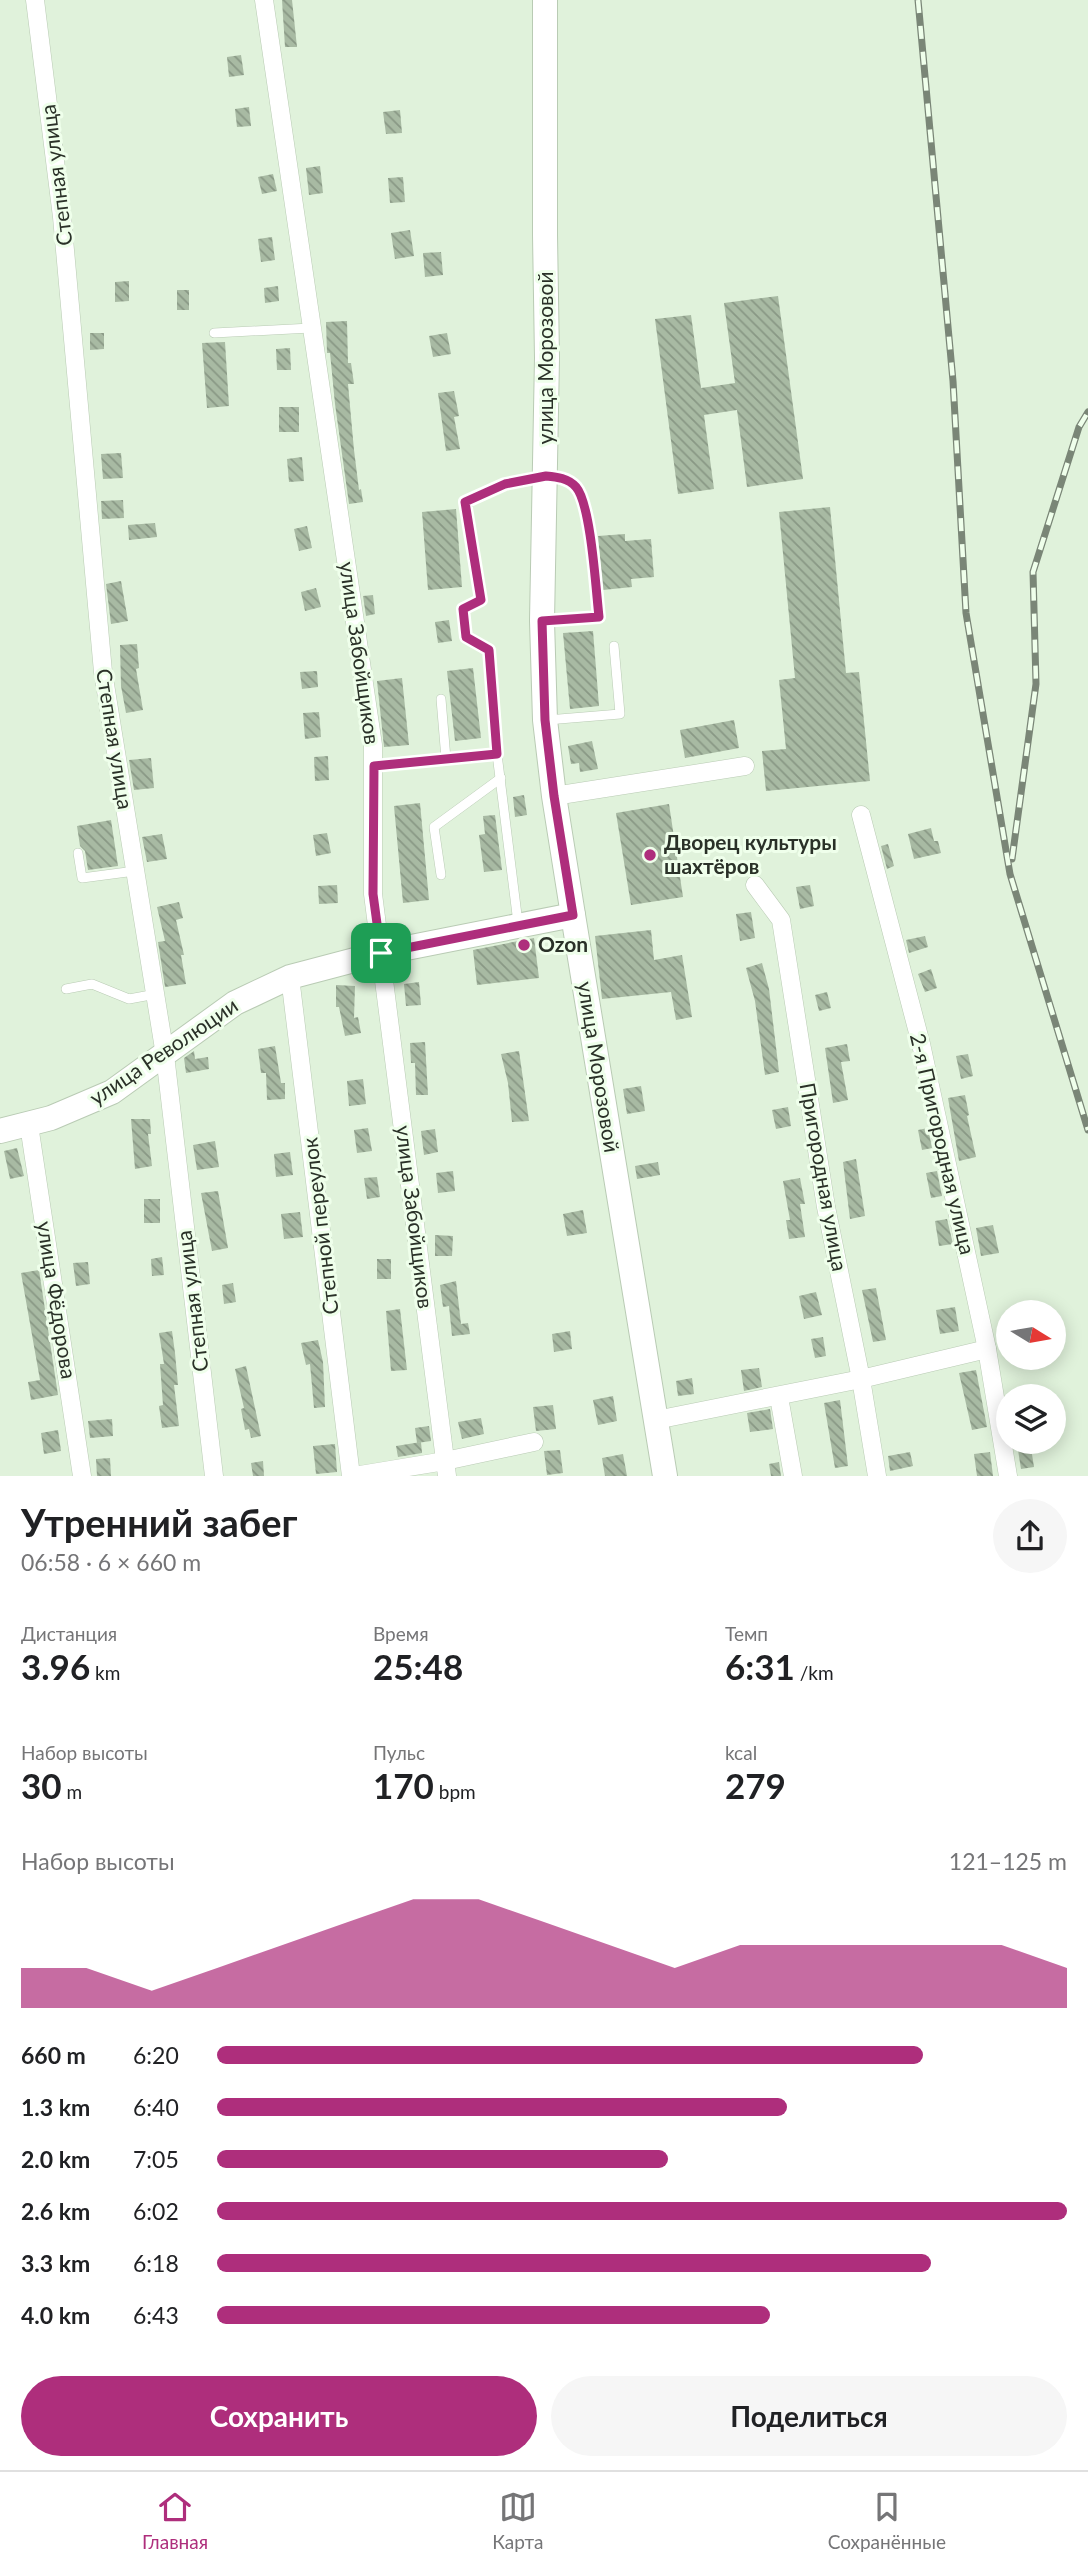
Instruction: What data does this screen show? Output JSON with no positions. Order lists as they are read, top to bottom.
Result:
{
  "streets": {
    "main road": ["улица Морозовой", "улица Революции"],
    "street": [
      "Степная улица",
      "улица Забойщиков",
      "2-я Пригородная улица",
      "Пригородная улица",
      "Степной переулок",
      "улица Фёдорова"
    ]
  },
  "crossings": [
    ["Степная улица", "улица Революции"],
    ["улица Морозовой", "улица Революции"],
    ["улица Забойщиков", "улица Революции"],
    ["улица Революции", "Степной переулок"],
    ["улица Революции", "улица Фёдорова"]
  ],
  "places": ["Дворец культуры шахтёров", "Ozon"],
  "north": "right",
  "page": {
    "heading": ["Утренний забег", "06:58 · 6 × 660 m"],
    "stats": [
      ["Дистанция", "3.96 km"],
      ["Время", "25:48"],
      ["Темп", "6:31 /km"],
      ["Набор высоты", "30 m"],
      ["Пульс", "170 bpm"],
      ["kcal", "279"]
    ],
    "chart": ["Набор высоты", "121–125 m"],
    "list": [
      {
        "name": "660 m",
        "note": "6:20"
      },
      {
        "name": "1.3 km",
        "note": "6:40"
      },
      {
        "name": "2.0 km",
        "note": "7:05"
      },
      {
        "name": "2.6 km",
        "note": "6:02"
      },
      {
        "name": "3.3 km",
        "note": "6:18"
      },
      {
        "name": "4.0 km",
        "note": "6:43"
      }
    ],
    "buttons": ["Сохранить", "Поделиться"],
    "tabs": ["Главная", "Карта", "Сохранённые"]
  }
}
